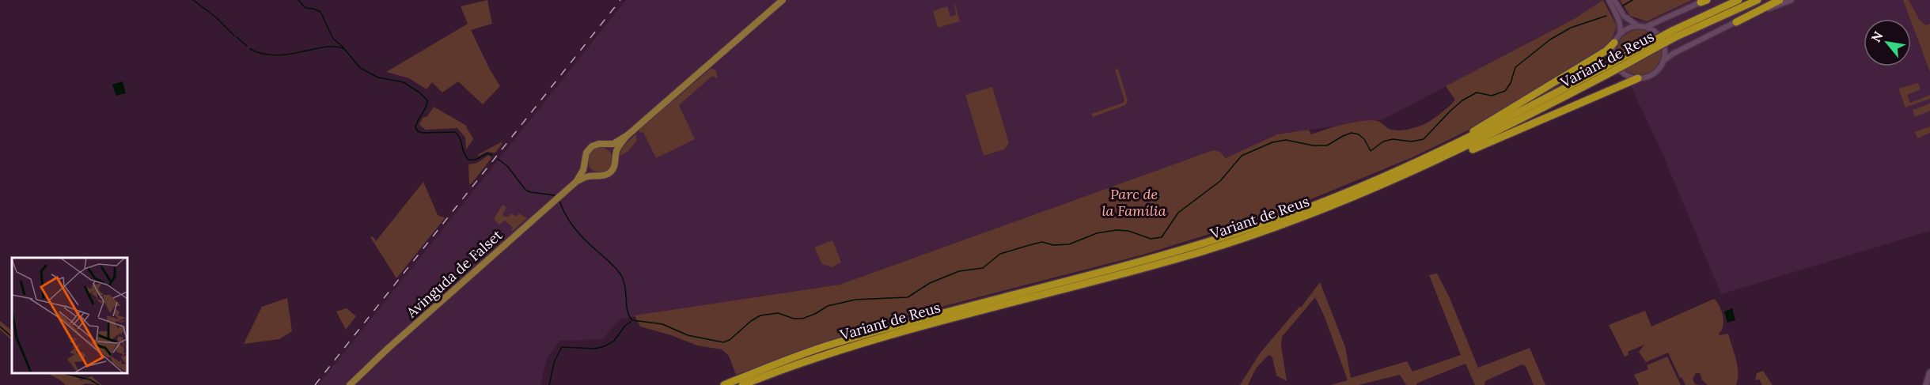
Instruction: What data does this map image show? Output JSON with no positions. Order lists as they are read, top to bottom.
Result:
{
  "streets": {
    "highway": ["Variant de Reus"],
    "main road": ["Avinguda de Falset"]
  },
  "parks": ["Parc de la Família"],
  "north": "top left"
}
